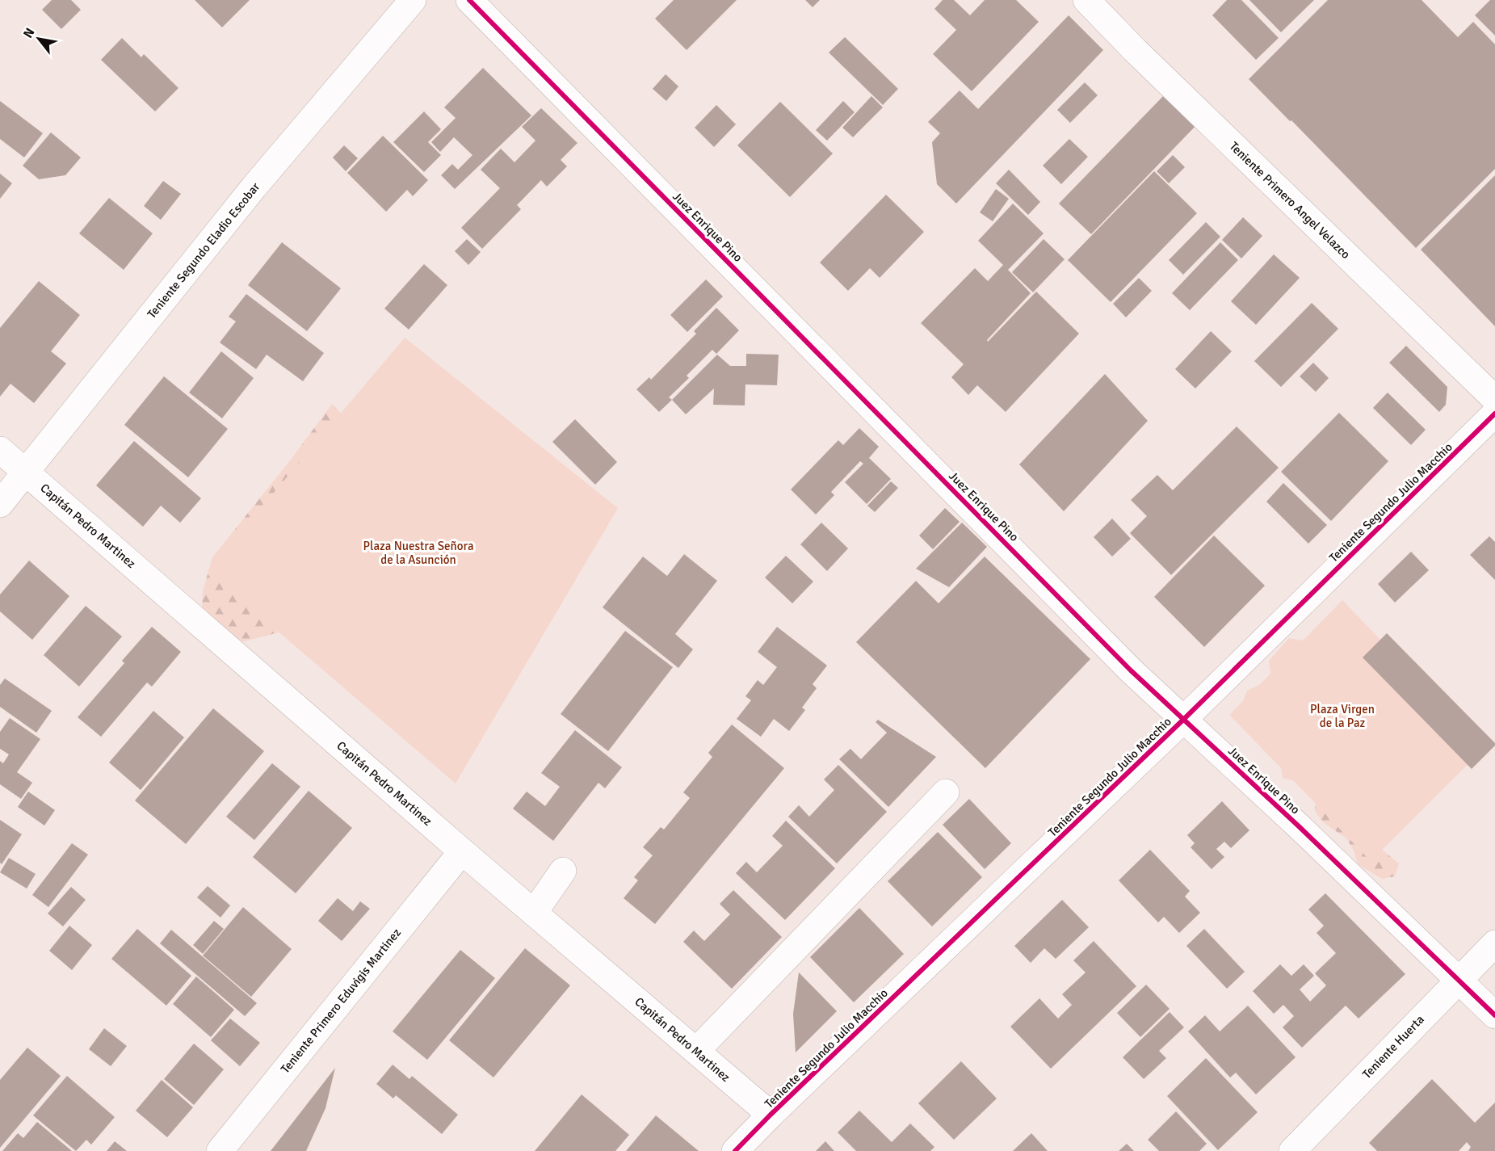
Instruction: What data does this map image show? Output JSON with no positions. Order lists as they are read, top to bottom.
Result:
{
  "streets": {
    "street": [
      "Teniente Primero Angel Velazco",
      "Juez Enrique Pino",
      "Teniente Segundo Eladio Escobar",
      "Teniente Segundo Julio Macchio",
      "Capitán Pedro Martinez",
      "Teniente Primero Eduvigis Martinez",
      "Teniente Huerta"
    ]
  },
  "crossings": [
    ["Juez Enrique Pino", "Teniente Segundo Julio Macchio"],
    ["Juez Enrique Pino", "Teniente Huerta"],
    ["Teniente Segundo Eladio Escobar", "Capitán Pedro Martinez"],
    ["Teniente Segundo Julio Macchio", "Capitán Pedro Martinez"],
    ["Capitán Pedro Martinez", "Teniente Primero Eduvigis Martinez"]
  ],
  "parks": ["Plaza Nuestra Señora de la Asunción", "Plaza Virgen de la Paz"],
  "north": "top left"
}
